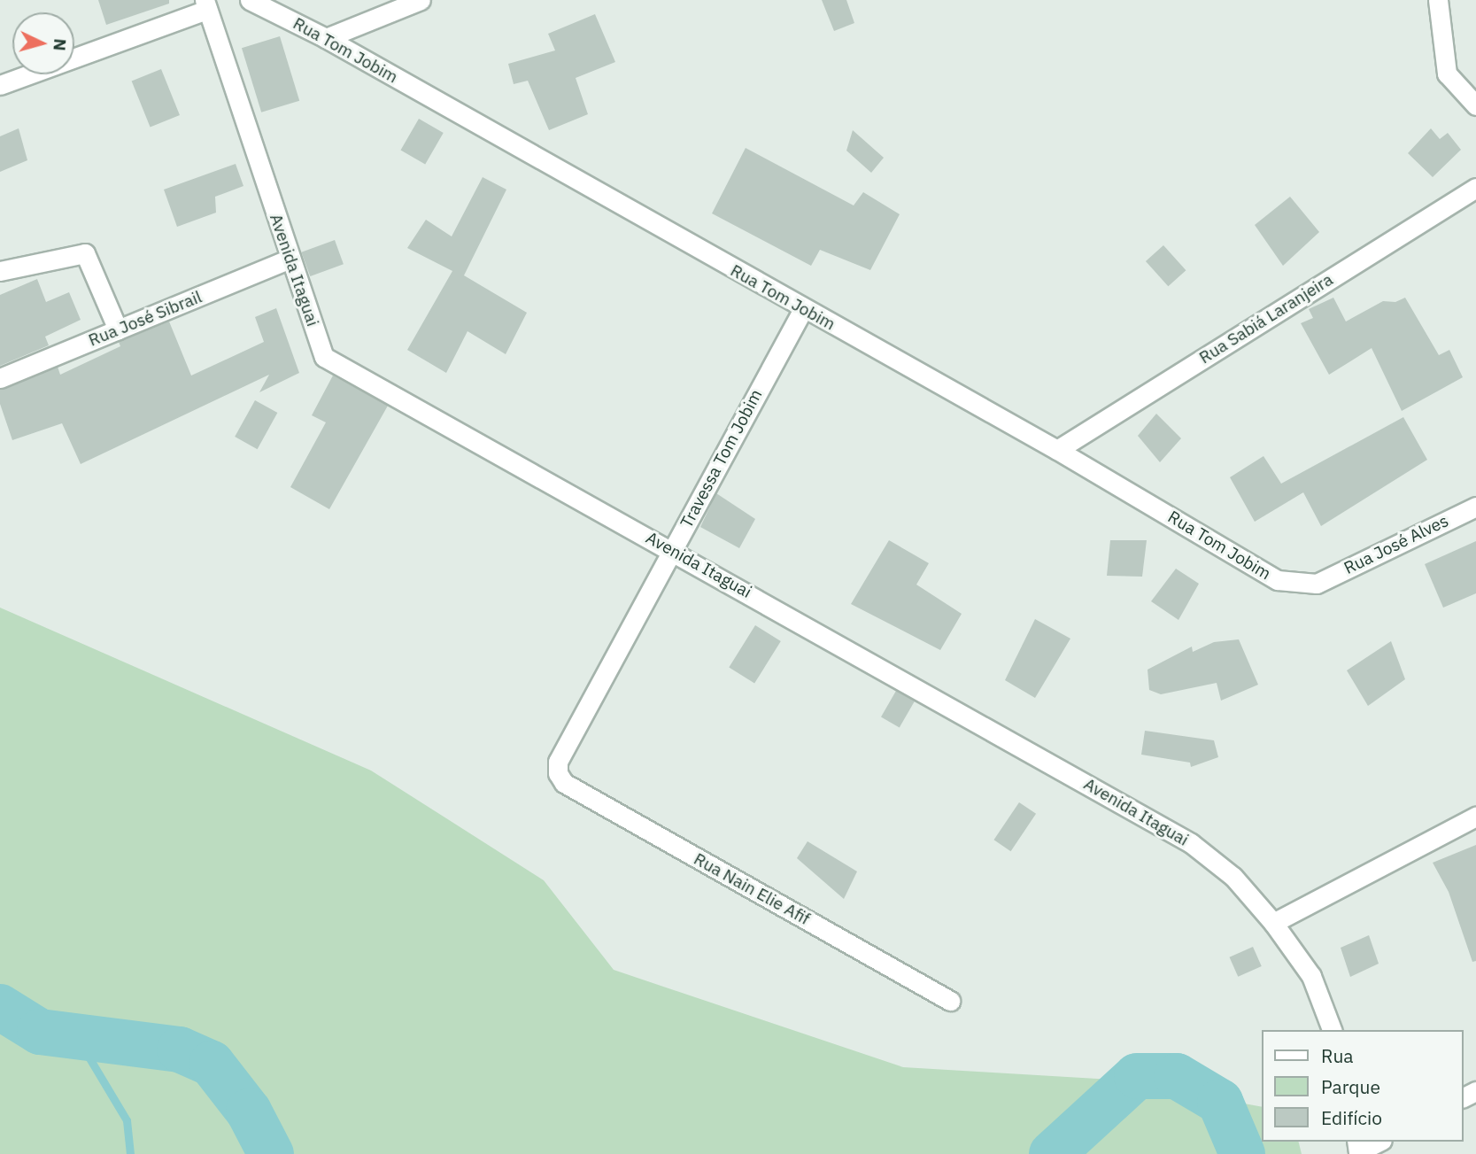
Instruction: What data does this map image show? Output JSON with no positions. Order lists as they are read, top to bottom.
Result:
{
  "streets": {
    "street": [
      "Rua Tom Jobim",
      "Avenida Itaguai",
      "Rua José Sibrail",
      "Rua Sabiá Laranjeira",
      "Travessa Tom Jobim",
      "Rua José Alves",
      "Rua Nain Elie Afif"
    ]
  },
  "crossings": [
    ["Rua Tom Jobim", "Rua Sabiá Laranjeira"],
    ["Rua Tom Jobim", "Travessa Tom Jobim"],
    ["Rua Tom Jobim", "Rua José Alves"],
    ["Avenida Itaguai", "Rua José Sibrail"],
    ["Avenida Itaguai", "Travessa Tom Jobim"],
    ["Travessa Tom Jobim", "Rua Nain Elie Afif"]
  ],
  "legend": ["Rua", "Parque", "Edifício"],
  "north": "right"
}
